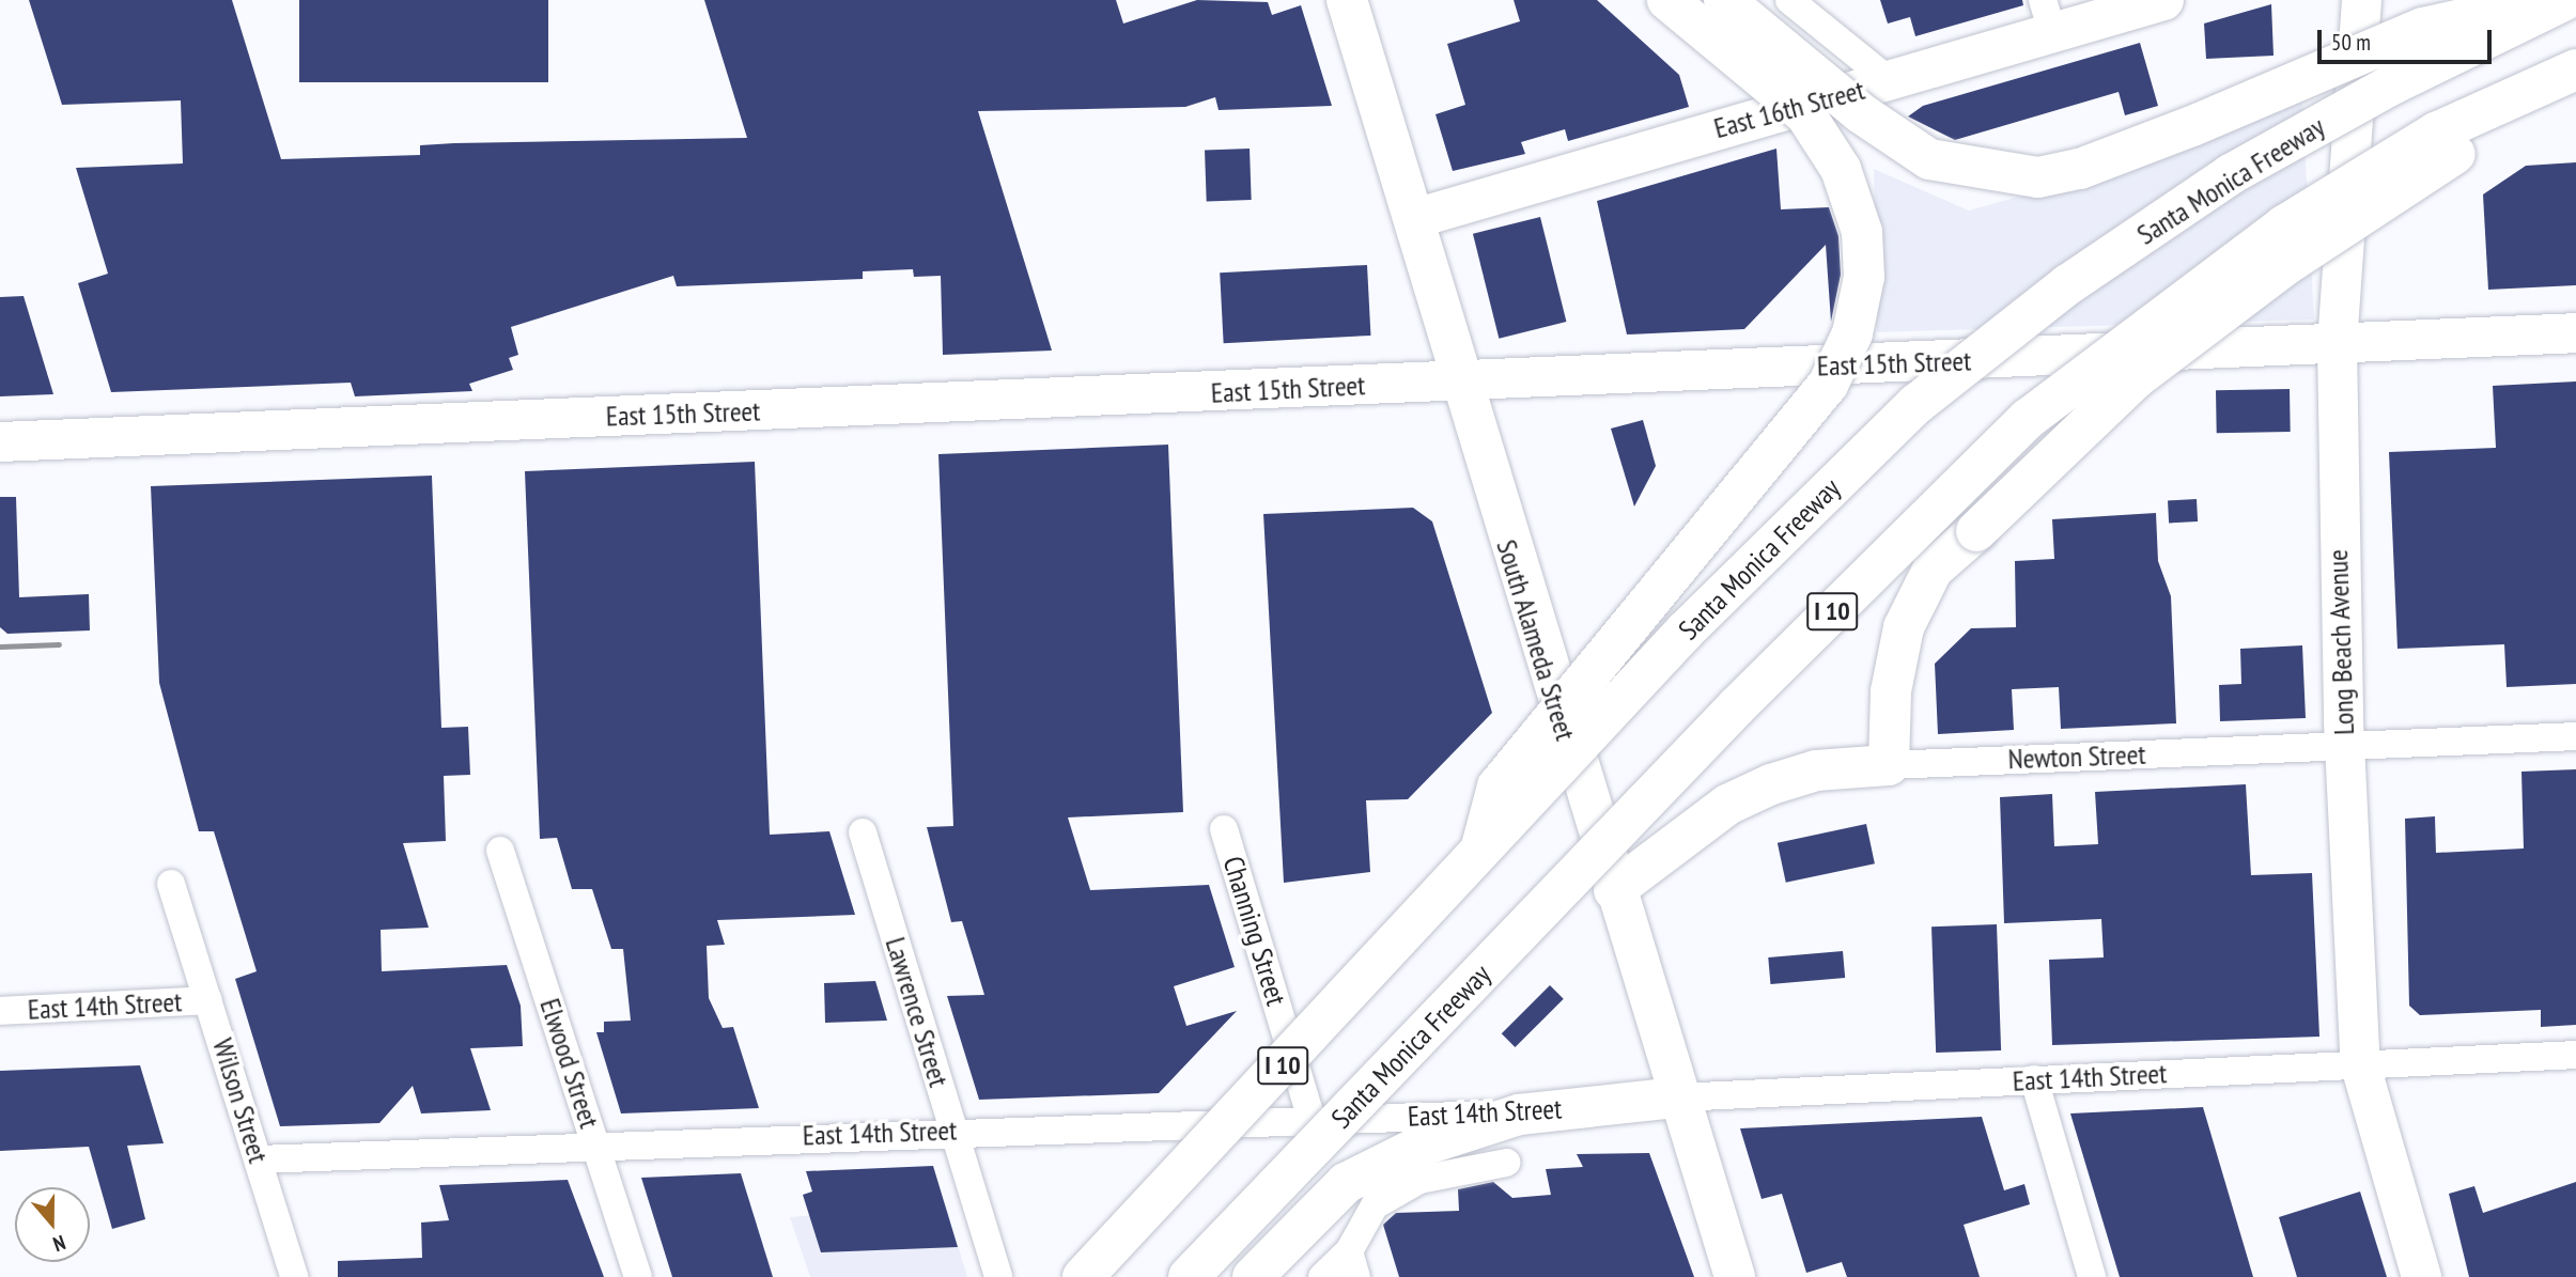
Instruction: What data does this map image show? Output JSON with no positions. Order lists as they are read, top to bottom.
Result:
{
  "streets": {
    "main road": [
      "Santa Monica Freeway",
      "I 10",
      "South Alameda Street",
      "Newton Street",
      "East 14th Street"
    ],
    "street": [
      "East 16th Street",
      "East 15th Street",
      "Long Beach Avenue",
      "Channing Street",
      "Lawrence Street",
      "Elwood Street",
      "Wilson Street"
    ]
  },
  "crossings": [
    ["East 16th Street", "South Alameda Street"],
    ["East 15th Street", "South Alameda Street"],
    ["East 15th Street", "Long Beach Avenue"],
    ["South Alameda Street", "Newton Street"],
    ["South Alameda Street", "East 14th Street"],
    ["Long Beach Avenue", "Newton Street"],
    ["Long Beach Avenue", "East 14th Street"],
    ["Channing Street", "East 14th Street"],
    ["East 14th Street", "Lawrence Street"],
    ["East 14th Street", "Elwood Street"],
    ["East 14th Street", "Wilson Street"]
  ],
  "scale_bar": "50 m",
  "north": "bottom"
}
